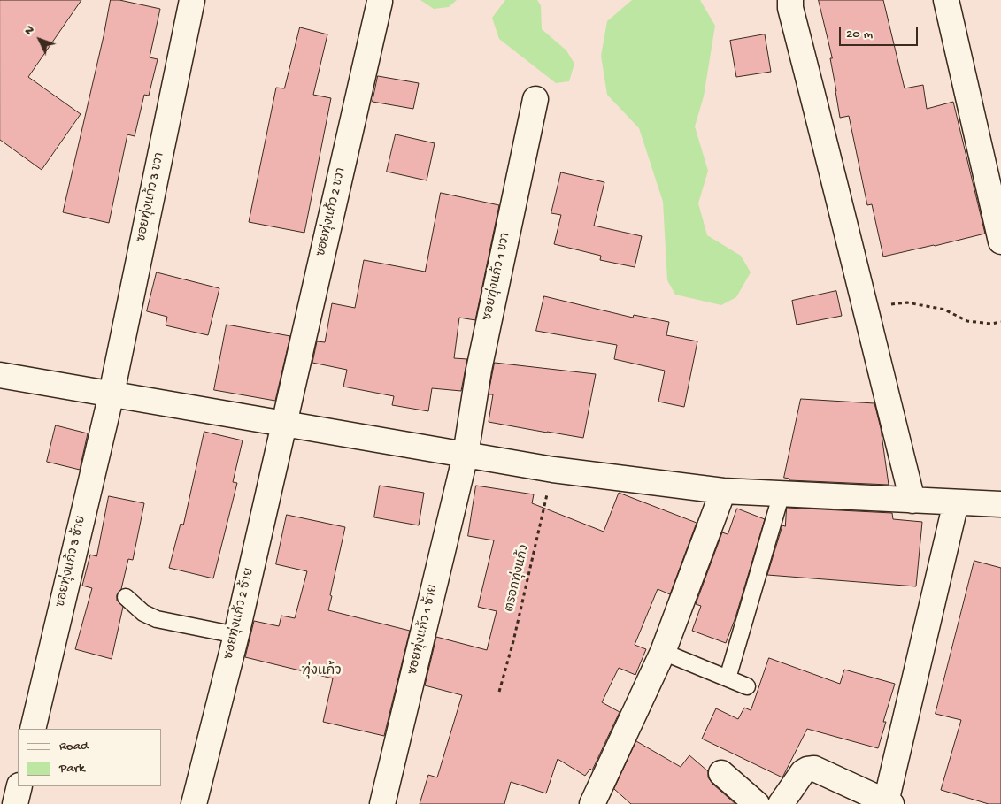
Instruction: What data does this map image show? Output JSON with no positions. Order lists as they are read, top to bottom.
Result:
{
  "streets": {
    "street": [
      "ซอยทุ่งแก้ว 3 ขวา",
      "ซอยทุ่งแก้ว 2 ขวา",
      "ซอยทุ่งแก้ว 1 ขวา",
      "ซอยทุ่งแก้ว 3 ซ้าย",
      "ซอยทุ่งแก้ว 2 ซ้าย",
      "ซอยทุ่งแก้ว 1 ซ้าย"
    ],
    "path": ["ตรอกทุ่งแก้ว"]
  },
  "crossings": [
    ["ซอยทุ่งแก้ว 3 ขวา", "ซอยทุ่งแก้ว 3 ซ้าย"],
    ["ซอยทุ่งแก้ว 2 ขวา", "ซอยทุ่งแก้ว 2 ซ้าย"],
    ["ซอยทุ่งแก้ว 1 ขวา", "ซอยทุ่งแก้ว 1 ซ้าย"]
  ],
  "districts": ["ทุ่งแก้ว"],
  "legend": ["Road", "Park"],
  "scale_bar": "20 m",
  "north": "top left"
}
